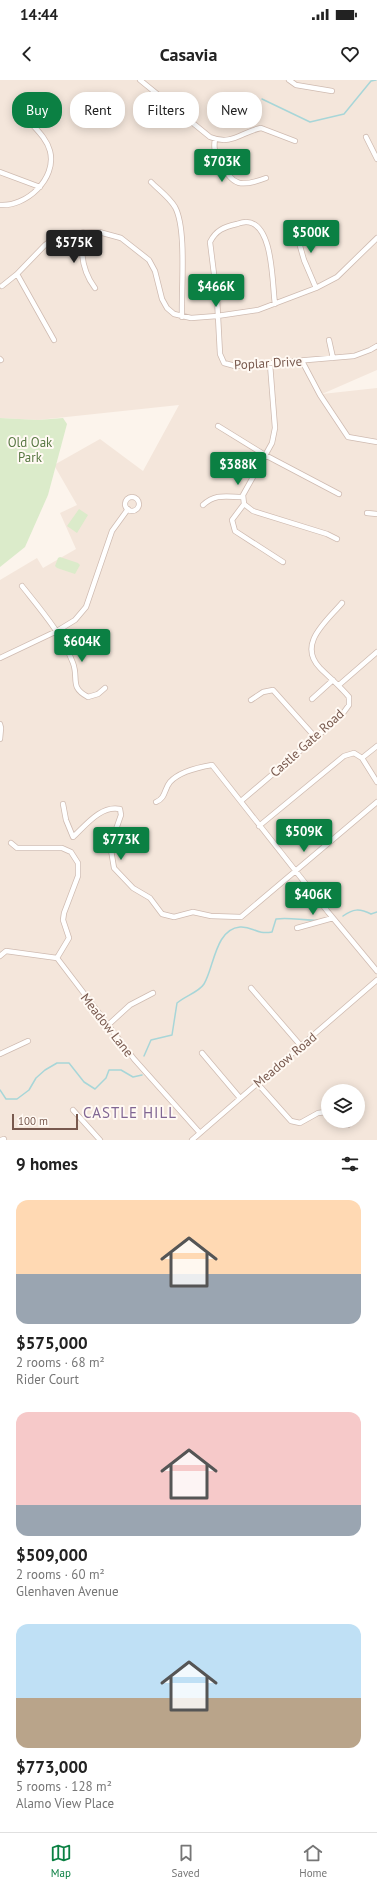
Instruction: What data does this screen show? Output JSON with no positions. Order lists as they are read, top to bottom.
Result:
{
  "streets": {
    "street": [
      "Poplar Drive",
      "Castle Gate Road",
      "Meadow Lane",
      "Meadow Road"
    ]
  },
  "crossings": [
    ["Meadow Lane", "Meadow Road"]
  ],
  "districts": ["CASTLE HILL"],
  "parks": ["Old Oak Park"],
  "scale_bar": "100 m",
  "page": {
    "status": "14:44",
    "header": "Casavia",
    "chip": [
      "Buy",
      "Rent",
      "Filters",
      "New"
    ],
    "price": [
      "$703K",
      "$500K",
      "$575K",
      "$466K",
      "$388K",
      "$604K",
      "$509K",
      "$773K",
      "$406K"
    ],
    "scale": "100 m",
    "heading": "9 homes",
    "list": [
      {
        "name": "$575,000",
        "note": "2 rooms · 68 m² · Rider Court"
      },
      {
        "name": "$509,000",
        "note": "2 rooms · 60 m² · Glenhaven Avenue"
      },
      {
        "name": "$773,000",
        "note": "5 rooms · 128 m² · Alamo View Place"
      }
    ],
    "tabs": ["Map", "Saved", "Home"]
  }
}
